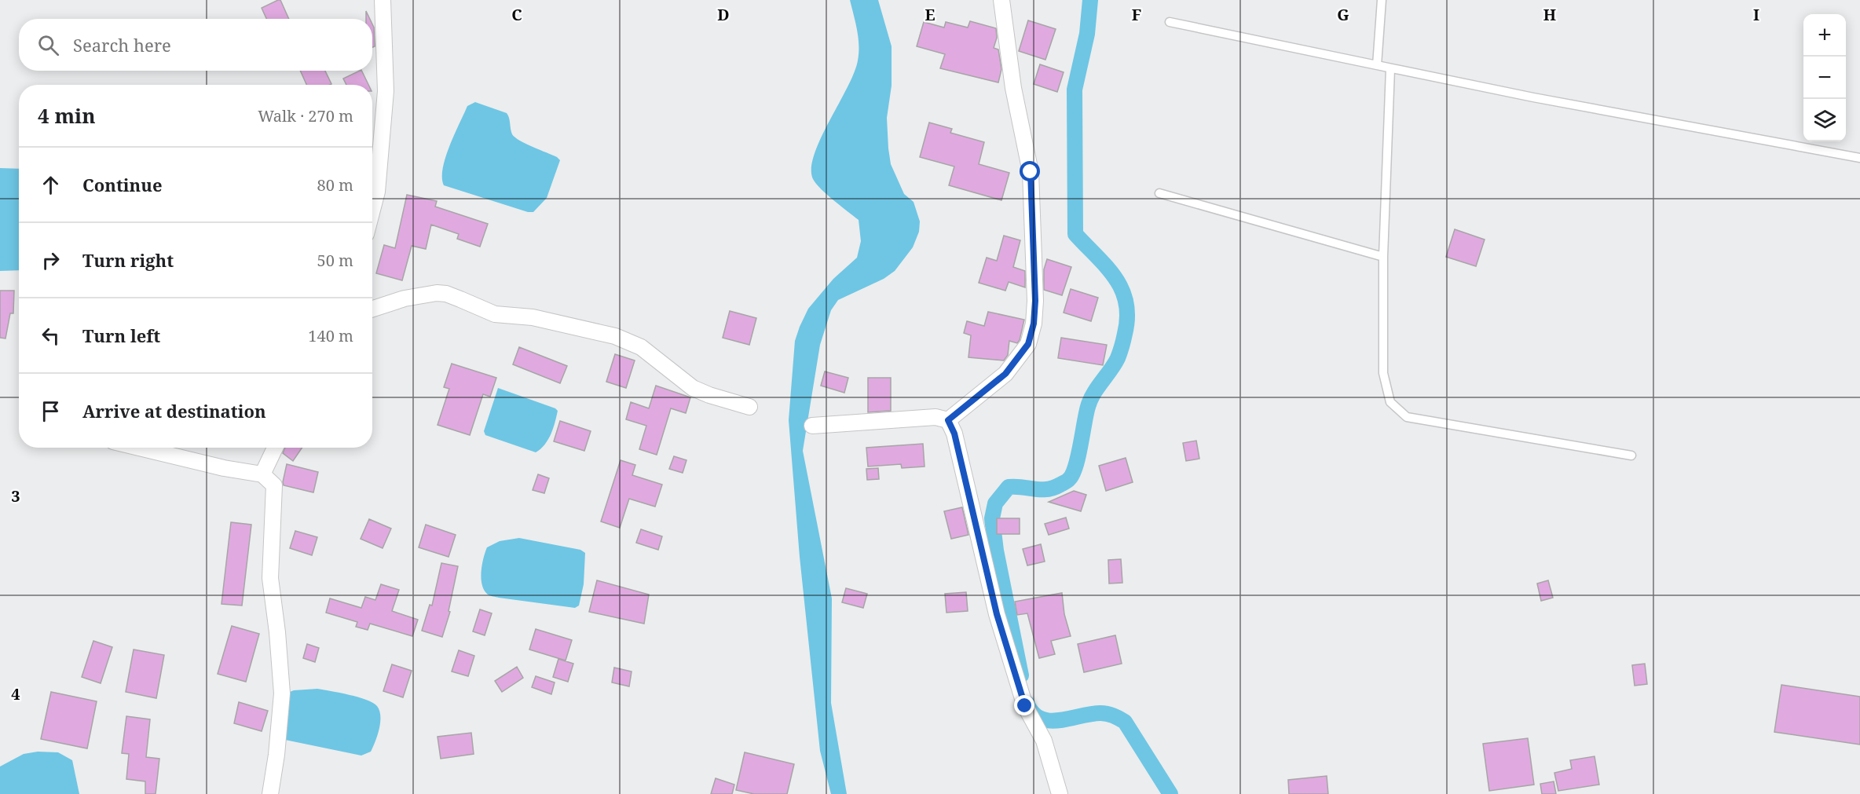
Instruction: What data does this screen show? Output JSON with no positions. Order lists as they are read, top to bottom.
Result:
{
  "page": {
    "map_buttons": ["+", "−"],
    "search": "Search here",
    "heading": ["4 min", "Walk · 270 m"],
    "list": [
      ["Continue", "80 m"],
      ["Turn right", "50 m"],
      ["Turn left", "140 m"],
      "Arrive at destination"
    ]
  },
  "grid": {
    "columns": [
      "C",
      "D",
      "E",
      "F",
      "G",
      "H",
      "I"
    ],
    "rows": ["3", "4"]
  }
}
